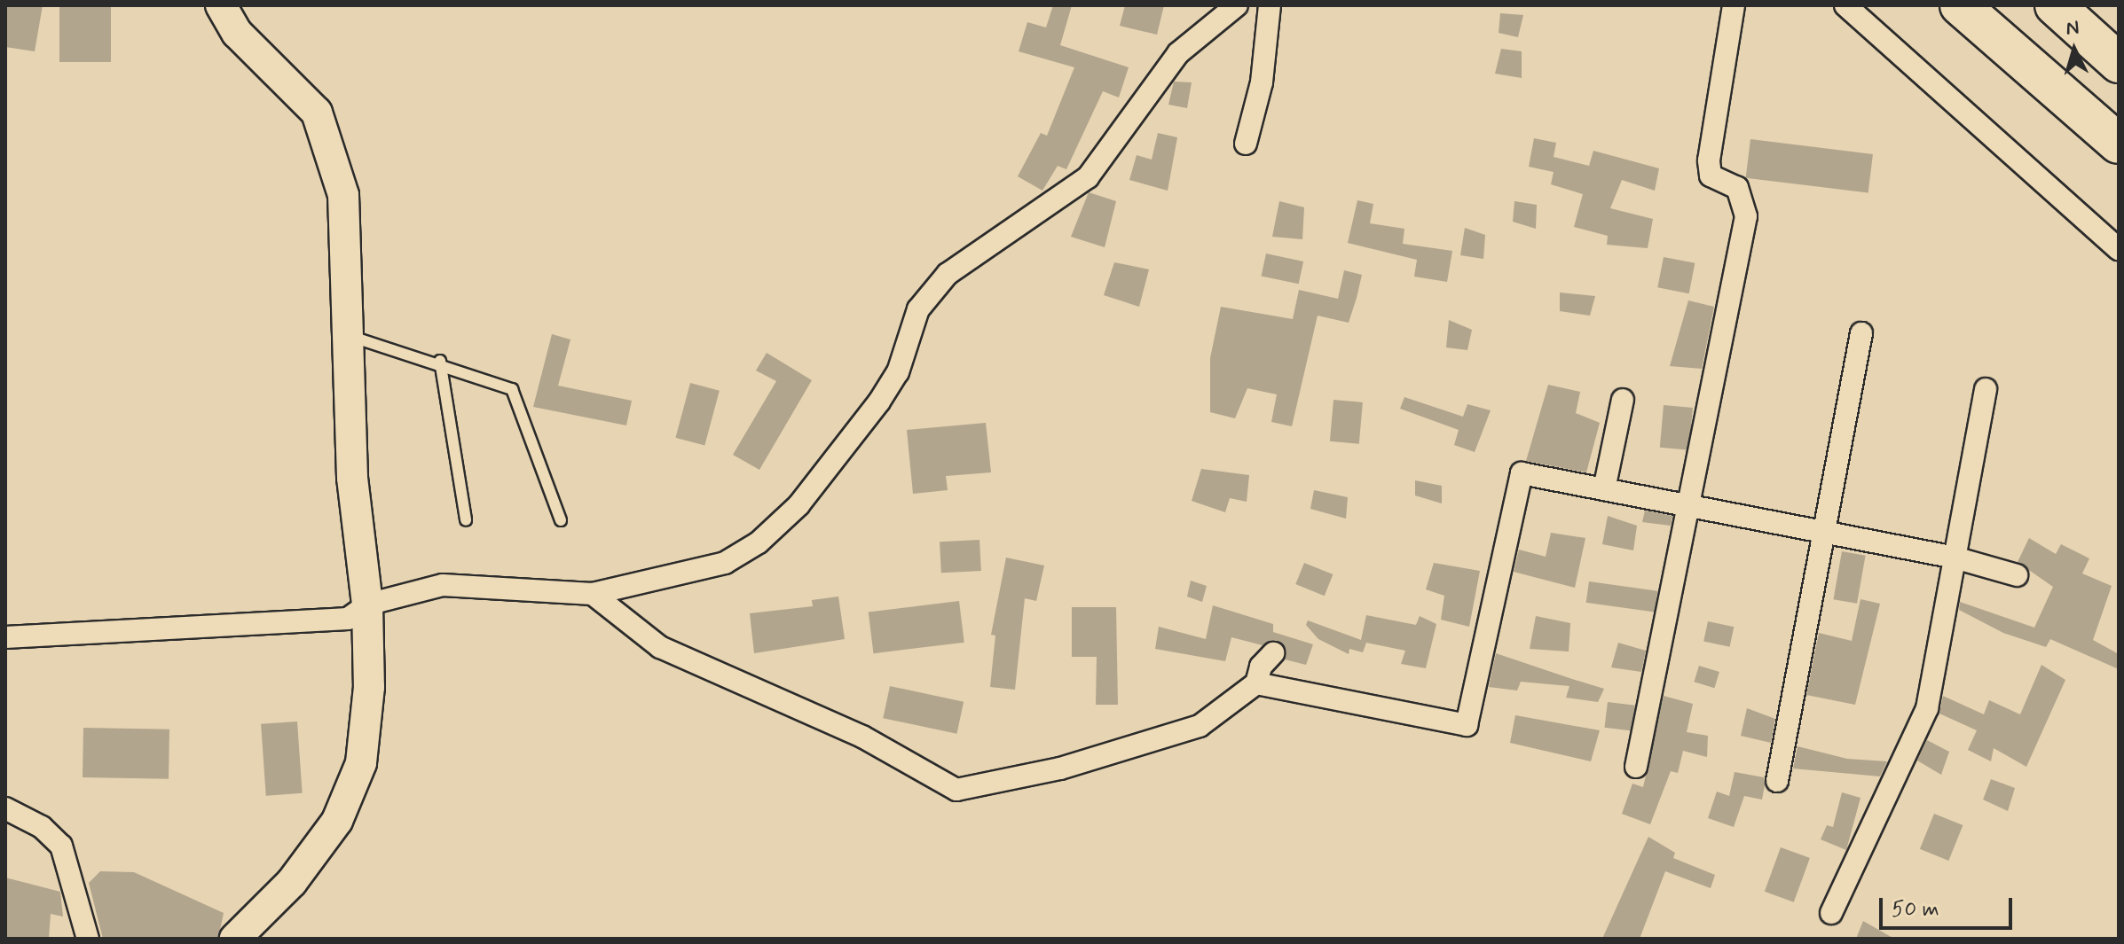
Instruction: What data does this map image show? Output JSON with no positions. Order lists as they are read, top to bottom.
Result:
{
  "scale_bar": "50 m",
  "north": "top"
}
